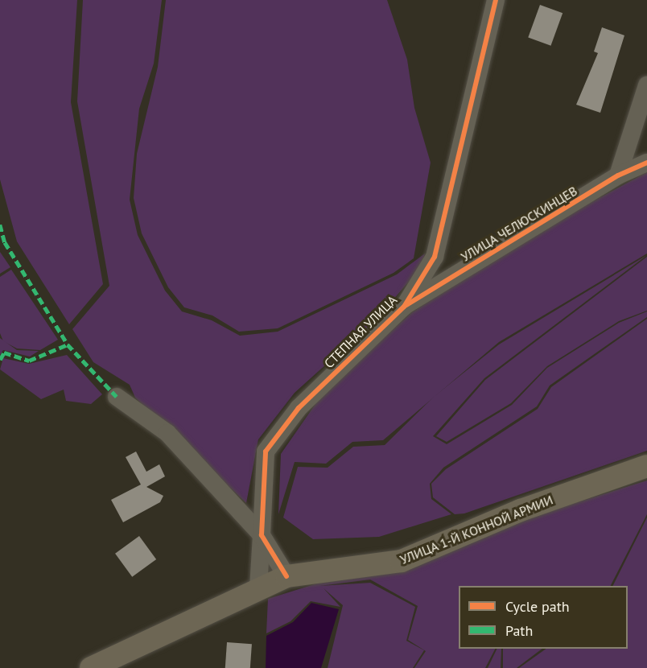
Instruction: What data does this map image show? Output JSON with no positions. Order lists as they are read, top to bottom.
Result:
{
  "streets": {
    "main road": ["УЛИЦА 1-Й КОННОЙ АРМИИ"],
    "street": ["УЛИЦА ЧЕЛЮСКИНЦЕВ", "СТЕПНАЯ УЛИЦА"]
  },
  "crossings": [
    ["УЛИЦА ЧЕЛЮСКИНЦЕВ", "СТЕПНАЯ УЛИЦА"],
    ["СТЕПНАЯ УЛИЦА", "УЛИЦА 1-Й КОННОЙ АРМИИ"]
  ],
  "legend": ["Cycle path", "Path"]
}
